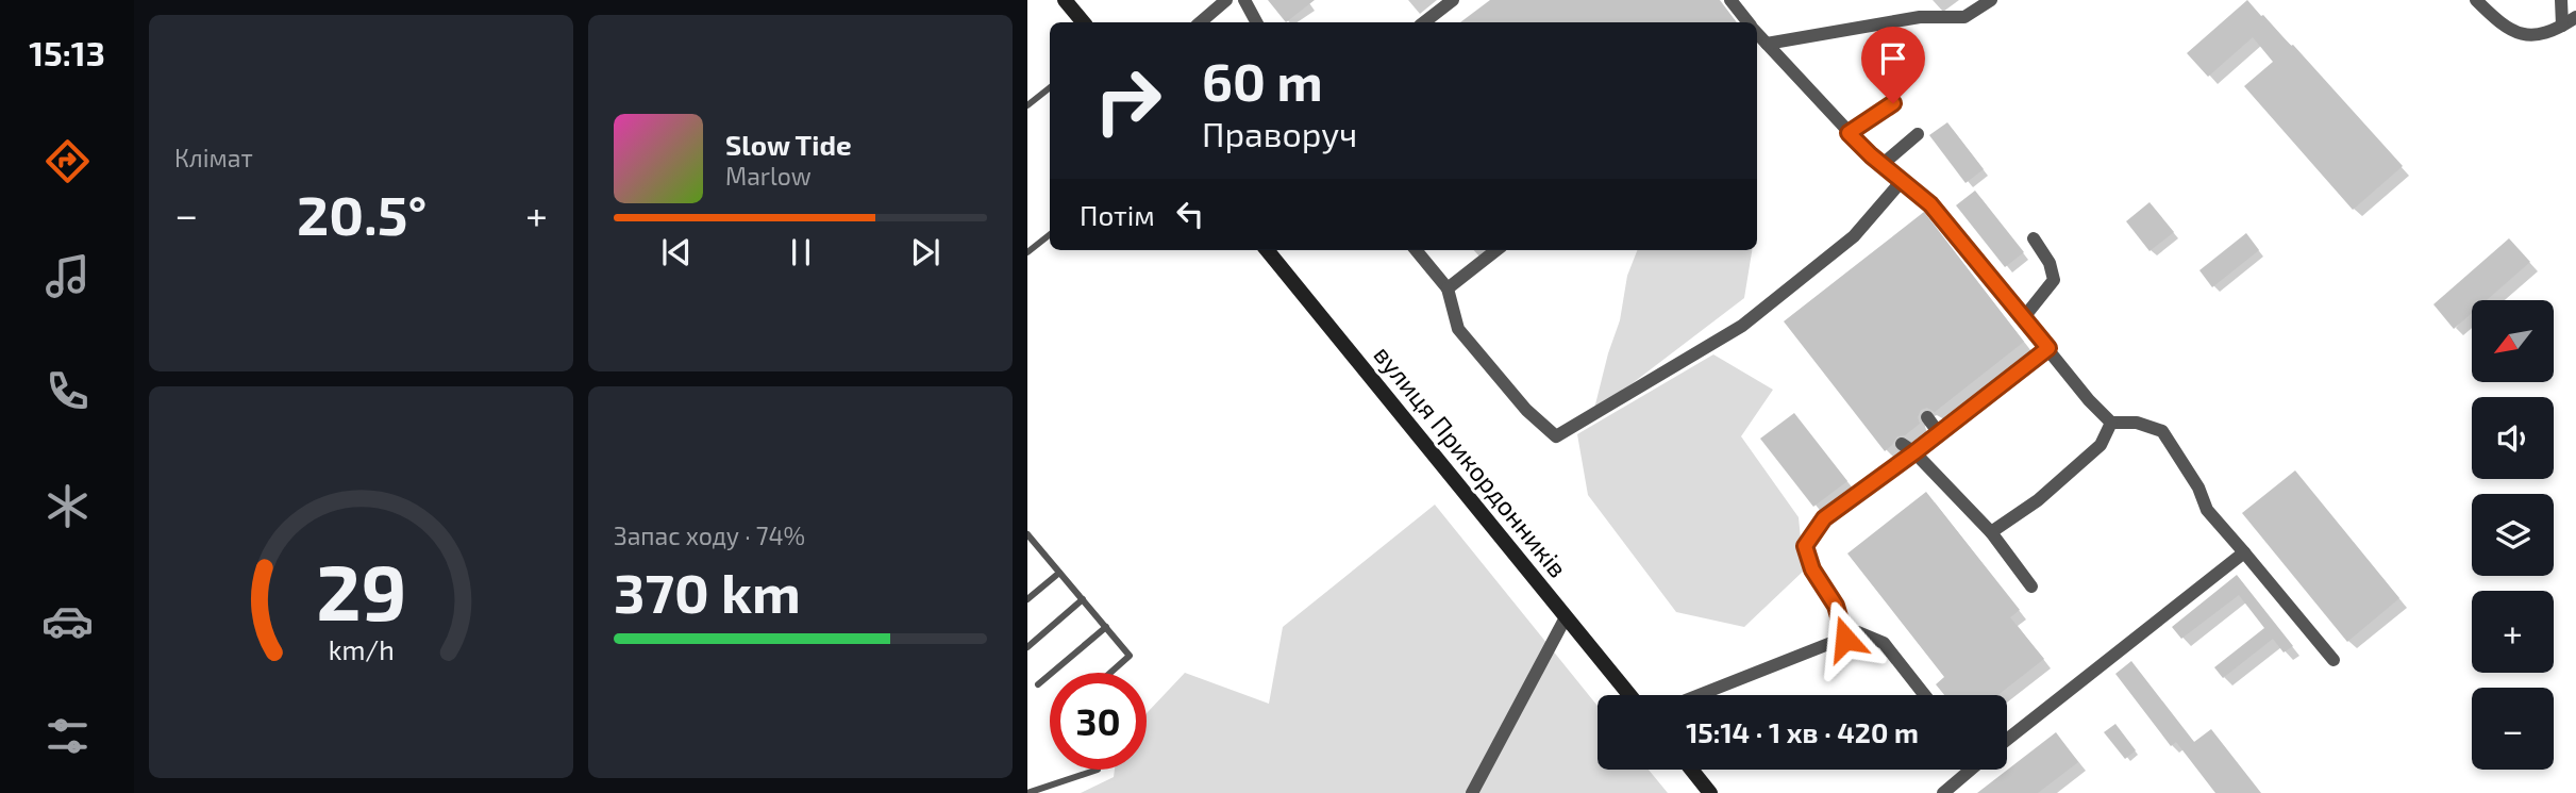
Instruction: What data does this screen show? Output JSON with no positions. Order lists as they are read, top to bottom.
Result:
{
  "streets": {
    "street": ["вулиця Прикордонників"]
  },
  "north": "bottom left",
  "page": {
    "tabs": "15:13",
    "tile": [
      "Клімат",
      ["Запас ходу · 74%", "370 km"]
    ],
    "turn": ["60 m", "Праворуч"],
    "song": ["Slow Tide", "Marlow"],
    "then": "Потім",
    "heat": ["−", "20.5°", "+"],
    "map_buttons": ["+", "−"],
    "limit": "30",
    "trip": "15:14 · 1 хв · 420 m",
    "gauge": ["29", "km/h"]
  }
}
